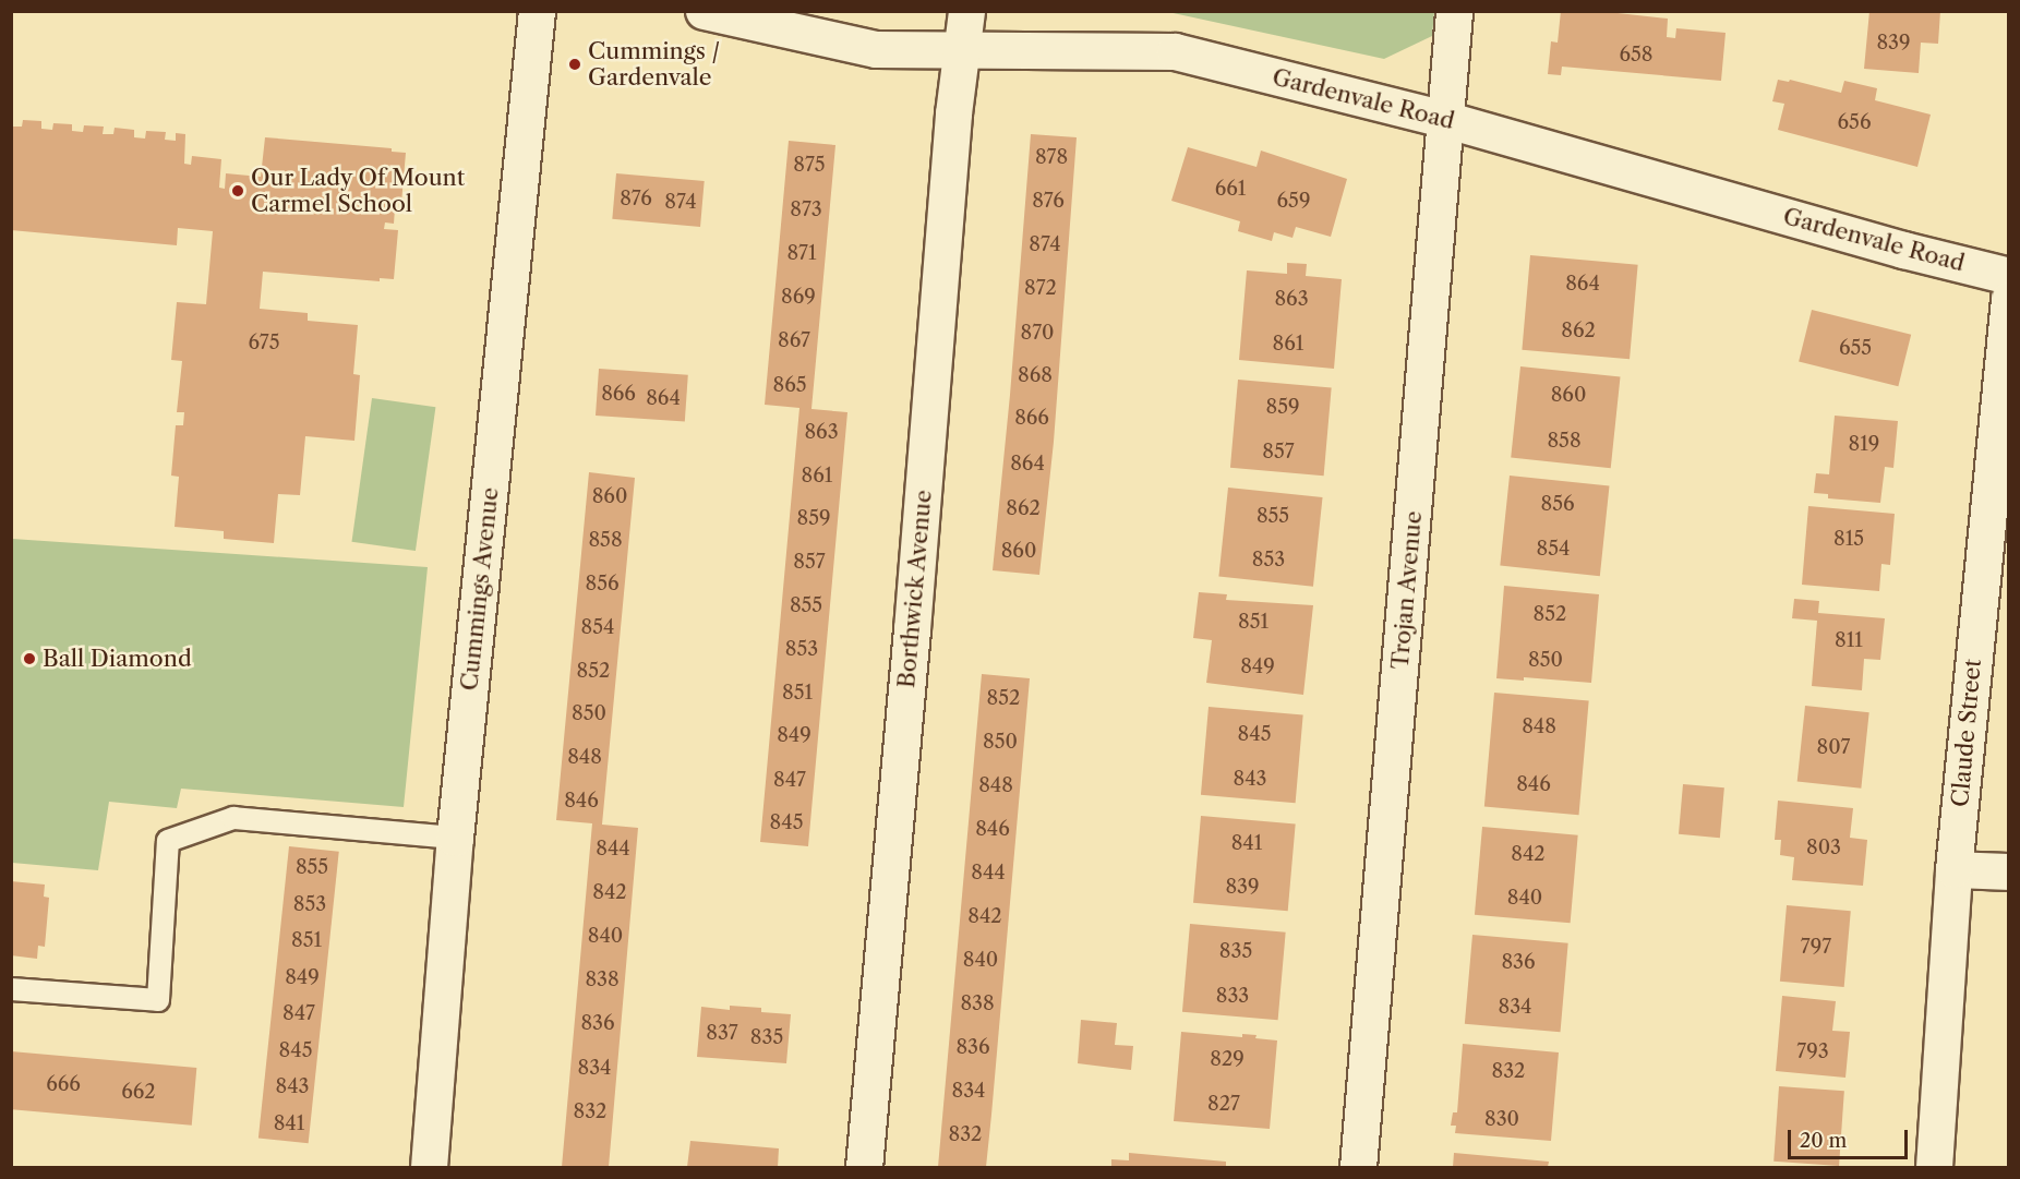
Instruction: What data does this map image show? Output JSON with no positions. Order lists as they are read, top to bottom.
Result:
{
  "streets": {
    "street": [
      "Gardenvale Road",
      "Cummings Avenue",
      "Borthwick Avenue",
      "Trojan Avenue",
      "Claude Street"
    ]
  },
  "crossings": [
    ["Gardenvale Road", "Borthwick Avenue"],
    ["Gardenvale Road", "Trojan Avenue"]
  ],
  "places": ["Cummings / Gardenvale", "Our Lady Of Mount Carmel School", "Ball Diamond"],
  "house_numbers": [
    "839",
    "658",
    "656",
    "878",
    "875",
    "661",
    "876",
    "876",
    "659",
    "874",
    "873",
    "874",
    "871",
    "864",
    "872",
    "869",
    "863",
    "862",
    "870",
    "867",
    "675",
    "861",
    "655",
    "868",
    "865",
    "866",
    "860",
    "864",
    "859",
    "866",
    "863",
    "858",
    "819",
    "857",
    "864",
    "861",
    "860",
    "856",
    "862",
    "855",
    "859",
    "815",
    "858",
    "854",
    "860",
    "853",
    "857",
    "856",
    "855",
    "852",
    "851",
    "854",
    "811",
    "853",
    "850",
    "849",
    "852",
    "851",
    "852",
    "850",
    "848",
    "845",
    "849",
    "850",
    "807",
    "848",
    "843",
    "847",
    "846",
    "848",
    "846",
    "845",
    "846",
    "841",
    "803",
    "844",
    "842",
    "855",
    "844",
    "839",
    "842",
    "840",
    "853",
    "842",
    "840",
    "851",
    "797",
    "835",
    "840",
    "836",
    "849",
    "838",
    "833",
    "838",
    "834",
    "847",
    "836",
    "837",
    "835",
    "836",
    "845",
    "793",
    "829",
    "834",
    "832",
    "666",
    "843",
    "834",
    "662",
    "827",
    "832",
    "830",
    "841",
    "832"
  ],
  "scale_bar": "20 m"
}
